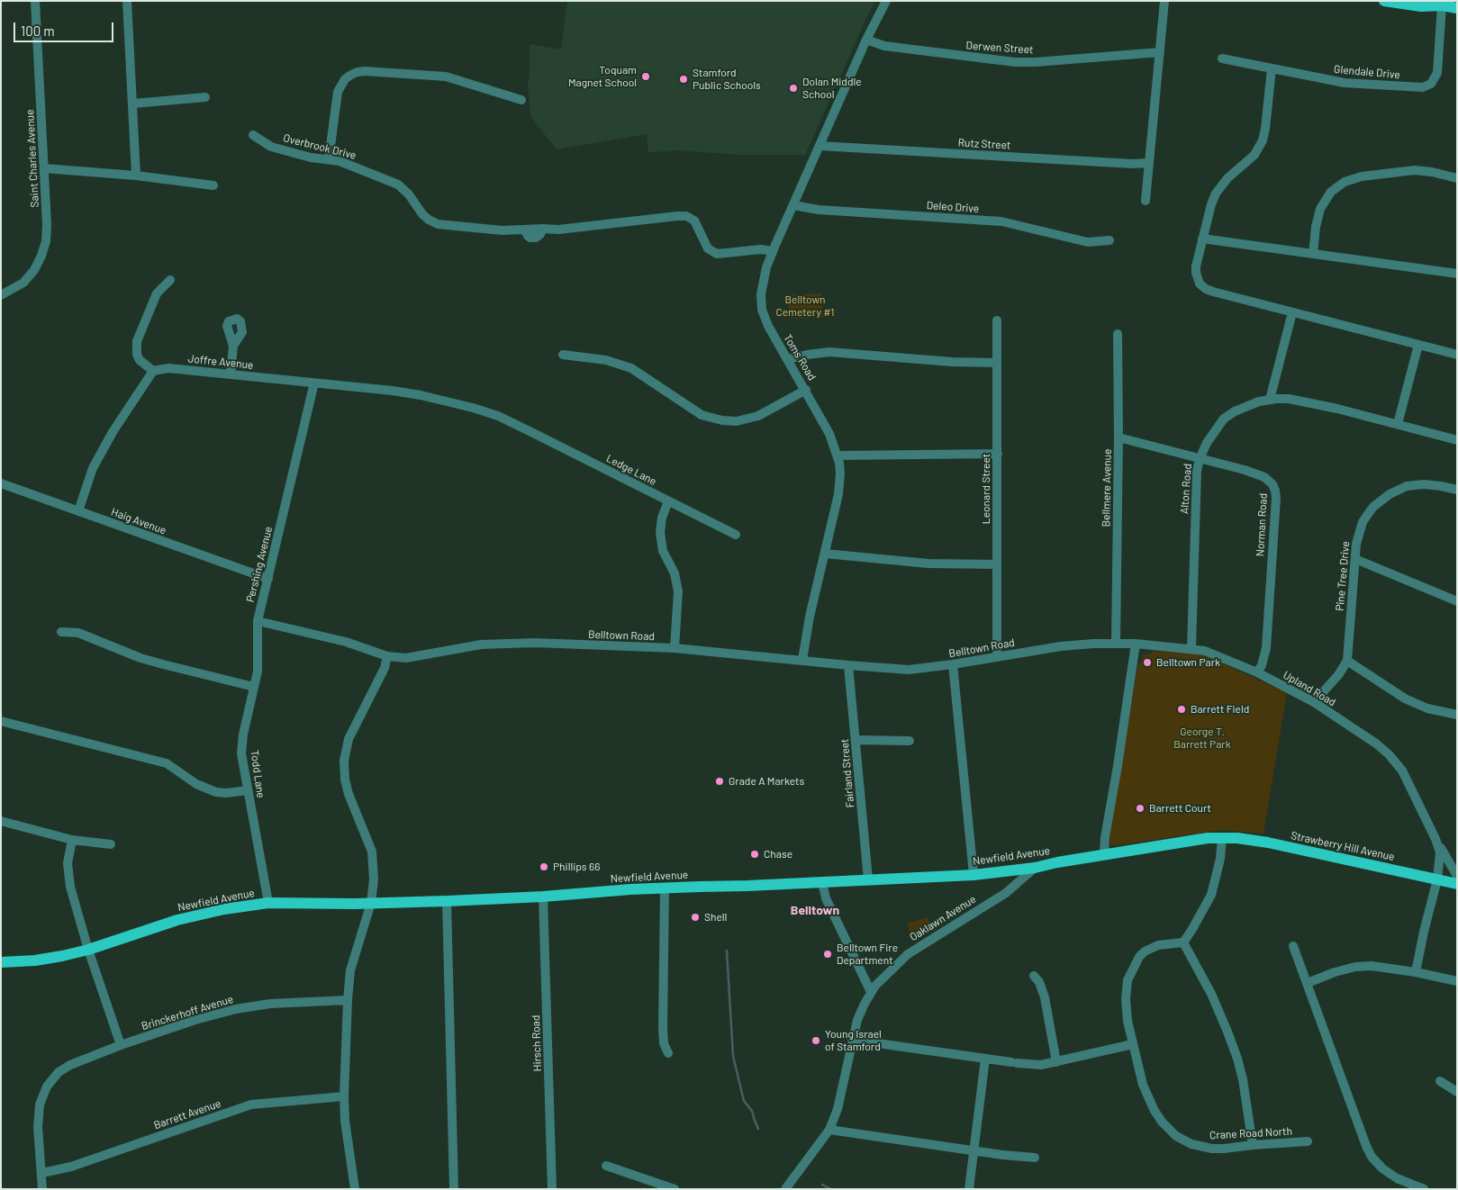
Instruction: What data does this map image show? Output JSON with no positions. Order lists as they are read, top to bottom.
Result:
{
  "streets": {
    "main road": ["Strawberry Hill Avenue", "Newfield Avenue"],
    "street": [
      "Derwen Street",
      "Glendale Drive",
      "Rutz Street",
      "Overbrook Drive",
      "Saint Charles Avenue",
      "Deleo Drive",
      "Toms Road",
      "Joffre Avenue",
      "Ledge Lane",
      "Bellmere Avenue",
      "Leonard Street",
      "Alton Road",
      "Haig Avenue",
      "Norman Road",
      "Pershing Avenue",
      "Pine Tree Drive",
      "Belltown Road",
      "Upland Road",
      "Fairland Street",
      "Todd Lane",
      "Oaklawn Avenue",
      "Brinckerhoff Avenue",
      "Hirsch Road",
      "Barrett Avenue",
      "Crane Road North"
    ]
  },
  "crossings": [
    ["Derwen Street", "Toms Road"],
    ["Rutz Street", "Toms Road"],
    ["Overbrook Drive", "Toms Road"],
    ["Deleo Drive", "Toms Road"],
    ["Toms Road", "Belltown Road"],
    ["Joffre Avenue", "Ledge Lane"],
    ["Joffre Avenue", "Pershing Avenue"],
    ["Bellmere Avenue", "Norman Road"],
    ["Bellmere Avenue", "Belltown Road"],
    ["Bellmere Avenue", "Upland Road"],
    ["Leonard Street", "Belltown Road"],
    ["Alton Road", "Norman Road"],
    ["Alton Road", "Upland Road"],
    ["Haig Avenue", "Pershing Avenue"],
    ["Norman Road", "Upland Road"],
    ["Pershing Avenue", "Todd Lane"],
    ["Pine Tree Drive", "Upland Road"],
    ["Belltown Road", "Upland Road"],
    ["Belltown Road", "Fairland Street"],
    ["Upland Road", "Strawberry Hill Avenue"],
    ["Fairland Street", "Newfield Avenue"],
    ["Todd Lane", "Newfield Avenue"],
    ["Strawberry Hill Avenue", "Newfield Avenue"],
    ["Newfield Avenue", "Oaklawn Avenue"],
    ["Newfield Avenue", "Hirsch Road"],
    ["Brinckerhoff Avenue", "Barrett Avenue"]
  ],
  "districts": ["Belltown"],
  "parks": ["Belltown Cemetery #1", "George T. Barrett Park"],
  "places": [
    "Toquam Magnet School",
    "Stamford Public Schools",
    "Dolan Middle School",
    "Belltown Park",
    "Barrett Field",
    "Grade A Markets",
    "Barrett Court",
    "Chase",
    "Phillips 66",
    "Shell",
    "Belltown Fire Department",
    "Young Israel of Stamford"
  ],
  "scale_bar": "100 m"
}
